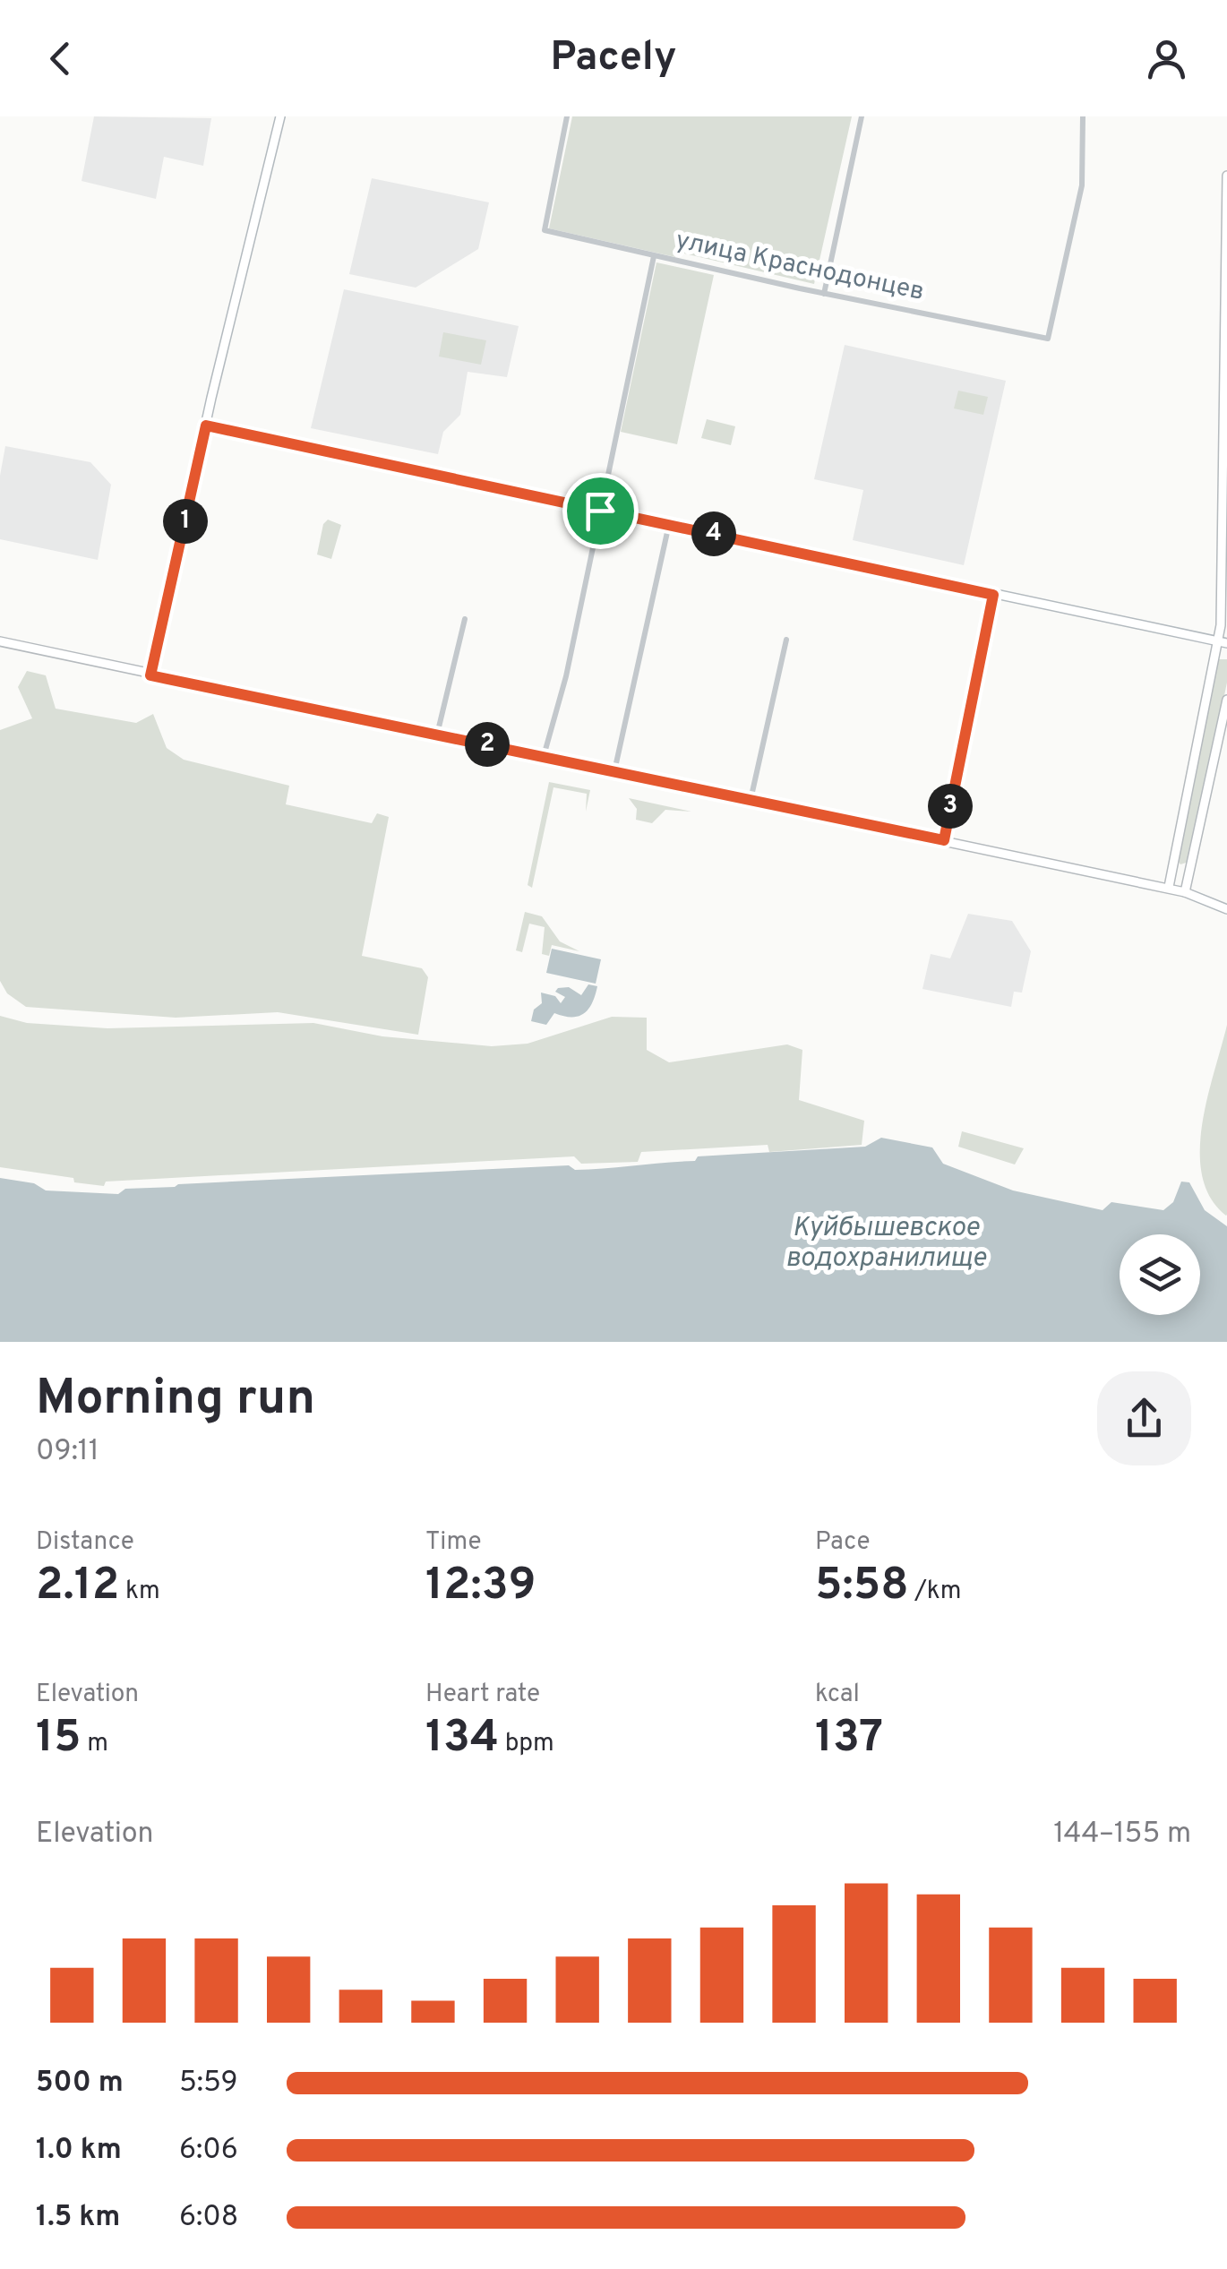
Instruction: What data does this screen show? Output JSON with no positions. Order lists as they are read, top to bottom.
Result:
{
  "streets": {
    "street": ["улица Краснодонцев"]
  },
  "water": ["Куйбышевское водохранилище"],
  "page": {
    "header": "Pacely",
    "pins": [
      "1",
      "4",
      "2",
      "3"
    ],
    "heading": ["Morning run", "09:11"],
    "stats": [
      ["Distance", "2.12 km"],
      ["Time", "12:39"],
      ["Pace", "5:58 /km"],
      ["Elevation", "15 m"],
      ["Heart rate", "134 bpm"],
      ["kcal", "137"]
    ],
    "chart": ["Elevation", "144–155 m"],
    "list": [
      {
        "name": "500 m",
        "note": "5:59"
      },
      {
        "name": "1.0 km",
        "note": "6:06"
      },
      {
        "name": "1.5 km",
        "note": "6:08"
      }
    ]
  }
}
